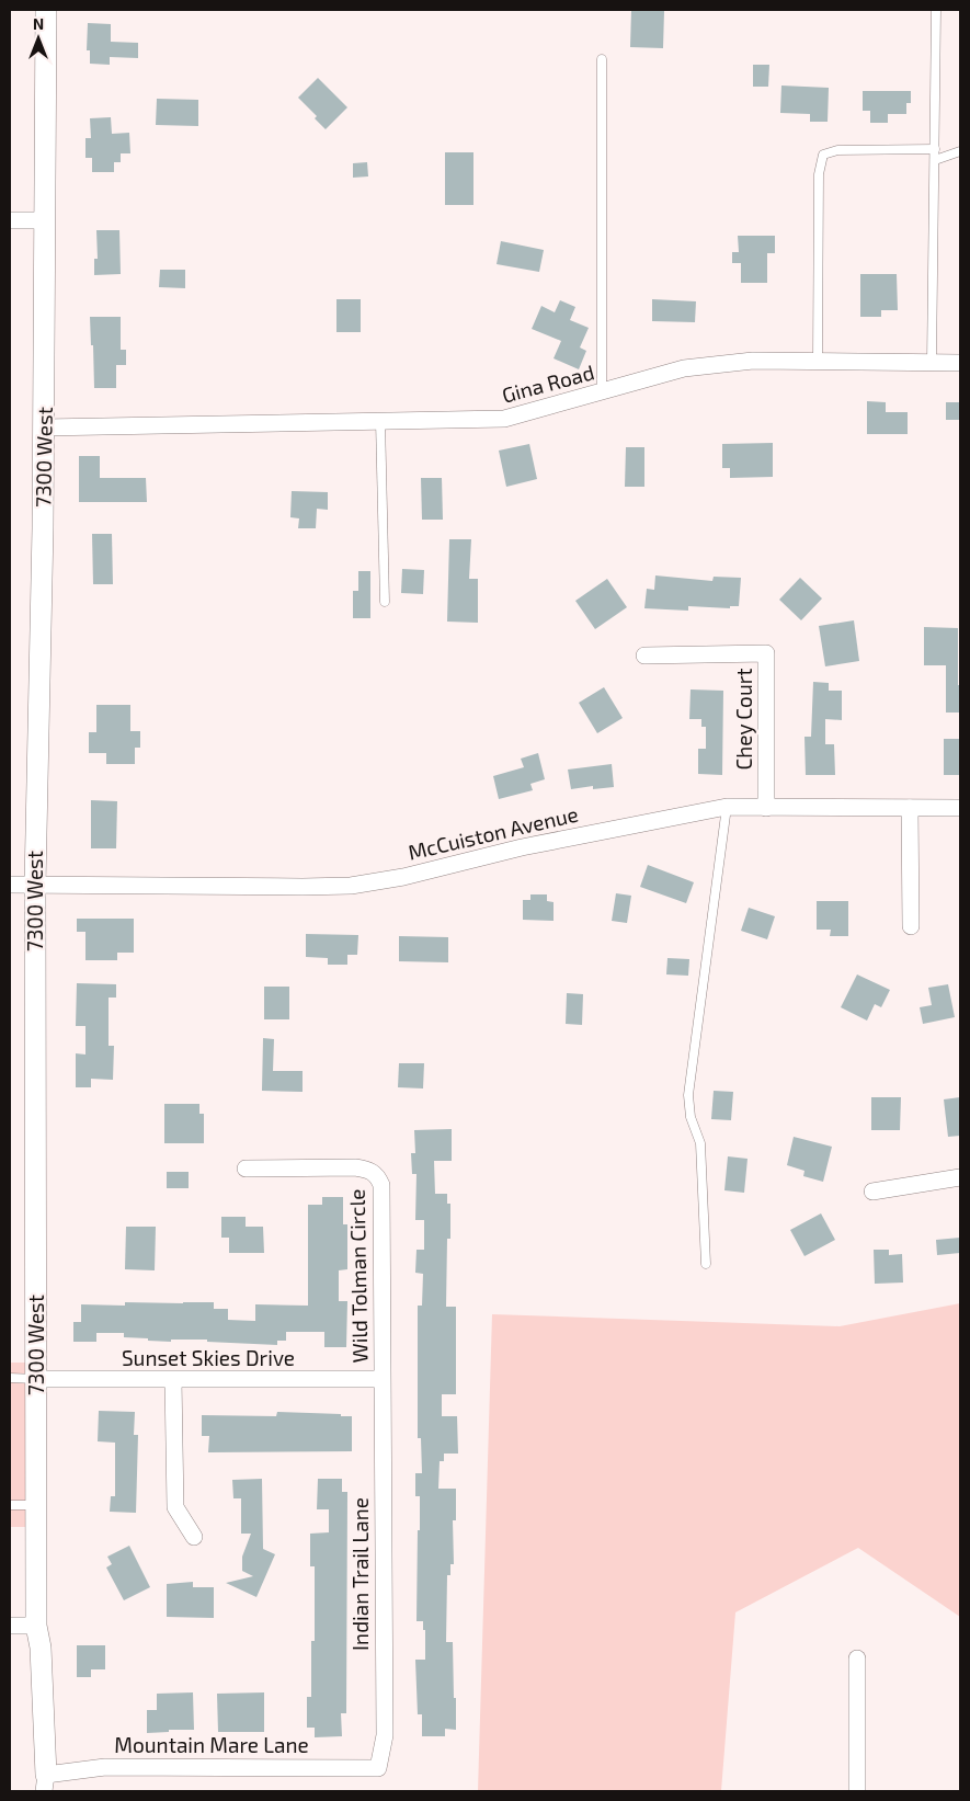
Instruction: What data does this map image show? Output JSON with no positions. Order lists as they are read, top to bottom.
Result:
{
  "streets": {
    "street": [
      "Gina Road",
      "7300 West",
      "Chey Court",
      "McCuiston Avenue",
      "Wild Tolman Circle",
      "Sunset Skies Drive",
      "Indian Trail Lane",
      "Mountain Mare Lane"
    ]
  },
  "crossings": [
    ["Gina Road", "7300 West"],
    ["7300 West", "McCuiston Avenue"],
    ["7300 West", "Sunset Skies Drive"],
    ["7300 West", "Mountain Mare Lane"],
    ["Chey Court", "McCuiston Avenue"],
    ["Wild Tolman Circle", "Sunset Skies Drive"],
    ["Wild Tolman Circle", "Indian Trail Lane"],
    ["Sunset Skies Drive", "Indian Trail Lane"],
    ["Indian Trail Lane", "Mountain Mare Lane"]
  ],
  "north": "top"
}
